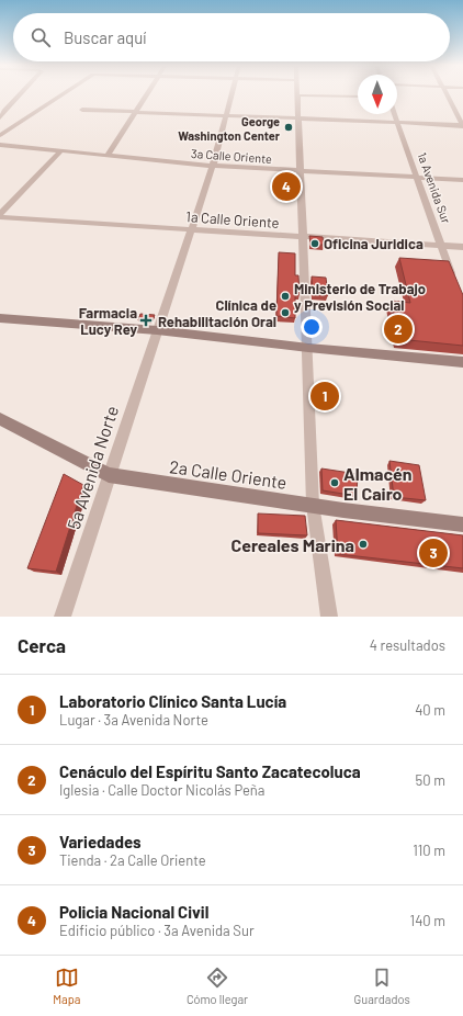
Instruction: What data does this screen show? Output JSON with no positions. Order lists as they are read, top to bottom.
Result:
{
  "streets": {
    "main road": ["2a Calle Oriente"],
    "street": [
      "3a Calle Oriente",
      "1a Avenida Sur",
      "1a Calle Oriente",
      "5a Avenida Norte"
    ]
  },
  "crossings": [
    ["3a Calle Oriente", "1a Avenida Sur"],
    ["3a Calle Oriente", "5a Avenida Norte"],
    ["1a Avenida Sur", "1a Calle Oriente"],
    ["1a Calle Oriente", "5a Avenida Norte"],
    ["5a Avenida Norte", "2a Calle Oriente"]
  ],
  "places": {
    "other": [
      "George Washington Center",
      "Oficina Juridica",
      "Ministerio de Trabajo y Previsión Social",
      "Clínica de Rehabilitación Oral",
      "Almacén El Cairo",
      "Cereales Marina"
    ],
    "health": ["Farmacia Lucy Rey"]
  },
  "north": "bottom",
  "page": {
    "search": "Buscar aquí",
    "pins": [
      "4",
      "2",
      "1",
      "3"
    ],
    "heading": ["Cerca", "4 resultados"],
    "list": [
      {
        "mark": "1",
        "name": "Laboratorio Clínico Santa Lucía",
        "note": "Lugar · 3a Avenida Norte",
        "value": "40 m"
      },
      {
        "mark": "2",
        "name": "Cenáculo del Espíritu Santo Zacatecoluca",
        "note": "Iglesia · Calle Doctor Nicolás Peña",
        "value": "50 m"
      },
      {
        "mark": "3",
        "name": "Variedades",
        "note": "Tienda · 2a Calle Oriente",
        "value": "110 m"
      },
      {
        "mark": "4",
        "name": "Policia Nacional Civil",
        "note": "Edificio público · 3a Avenida Sur",
        "value": "140 m"
      }
    ],
    "nav": ["Mapa", "Cómo llegar", "Guardados"]
  }
}
